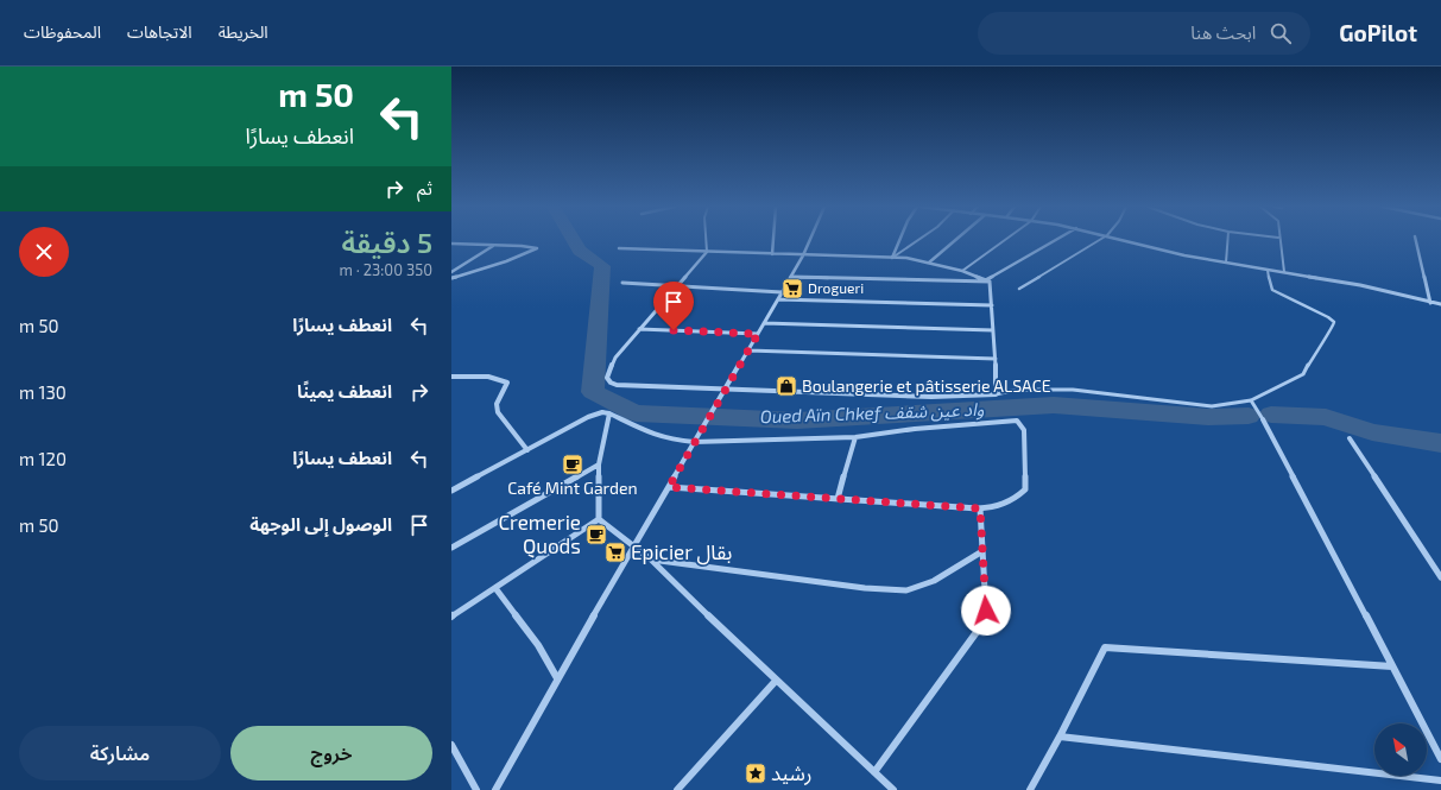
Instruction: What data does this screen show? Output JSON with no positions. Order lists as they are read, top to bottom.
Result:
{
  "water": ["Oued Aïn Chkef واد عين شقف"],
  "places": {
    "supermarket": ["Drogueri", "Epicier بقال"],
    "shop": ["Boulangerie et pâtisserie ALSACE"],
    "cafe": ["Café Mint Garden", "Cremerie Quods"],
    "place": ["رشيد"]
  },
  "north": "top left",
  "page": {
    "header": "GoPilot",
    "search": "ابحث هنا",
    "nav": ["الخريطة", "الاتجاهات", "المحفوظات"],
    "turn": ["50 m", "انعطف يسارًا"],
    "then": "ثم",
    "heading": ["5 دقيقة", "350 m · 23:00"],
    "list": [
      {
        "name": "انعطف يسارًا",
        "value": "50 m"
      },
      {
        "name": "انعطف يمينًا",
        "value": "130 m"
      },
      {
        "name": "انعطف يسارًا",
        "value": "120 m"
      },
      {
        "name": "الوصول إلى الوجهة",
        "value": "50 m"
      }
    ],
    "buttons": ["خروج", "مشاركة"]
  }
}
